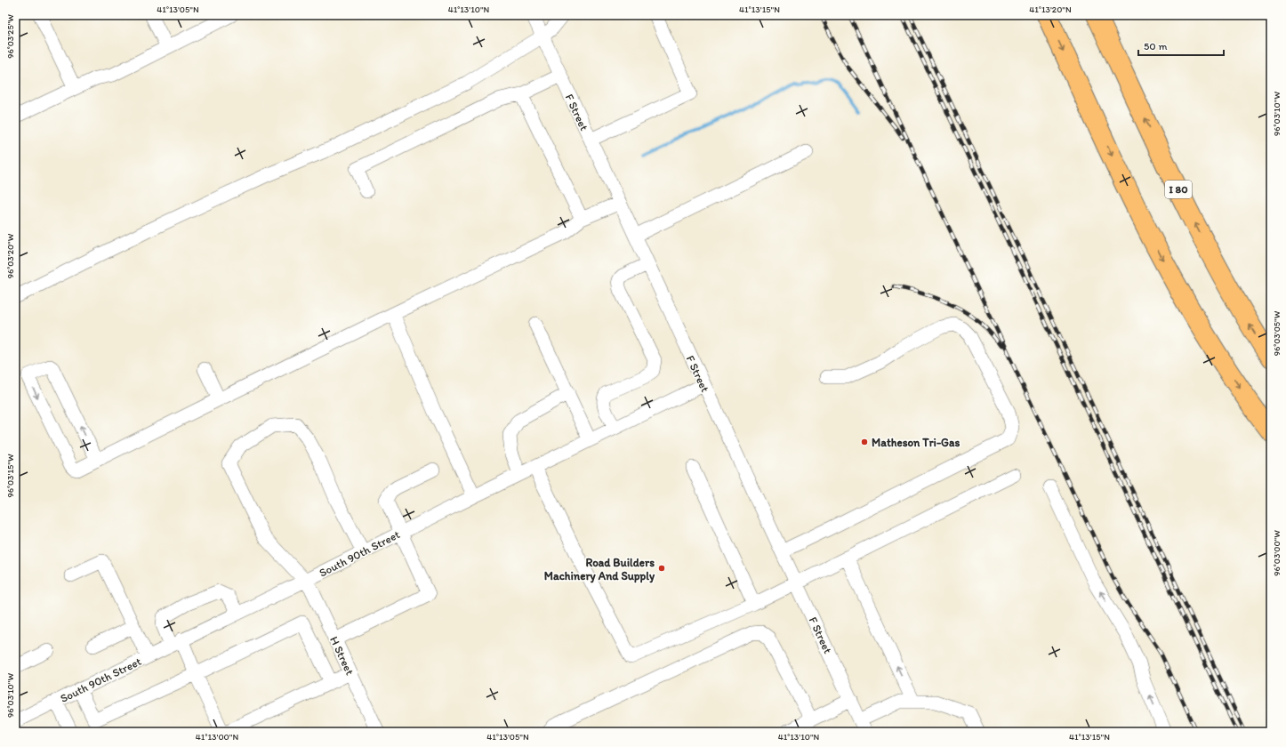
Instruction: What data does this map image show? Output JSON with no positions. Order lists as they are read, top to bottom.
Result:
{
  "streets": {
    "highway": ["I 80"],
    "street": ["F Street", "South 90th Street", "H Street"]
  },
  "crossings": [
    ["F Street", "South 90th Street"],
    ["South 90th Street", "H Street"]
  ],
  "places": ["Matheson Tri-Gas", "Road Builders Machinery And Supply"],
  "scale_bar": "50 m",
  "coordinates": [
    "41°13'05\"N",
    "41°13'10\"N",
    "41°13'15\"N",
    "41°13'20\"N",
    "96°03'25\"W",
    "96°03'10\"W",
    "96°03'20\"W",
    "96°03'05\"W",
    "96°03'15\"W",
    "96°03'00\"W",
    "41°13'00\"N"
  ]
}
